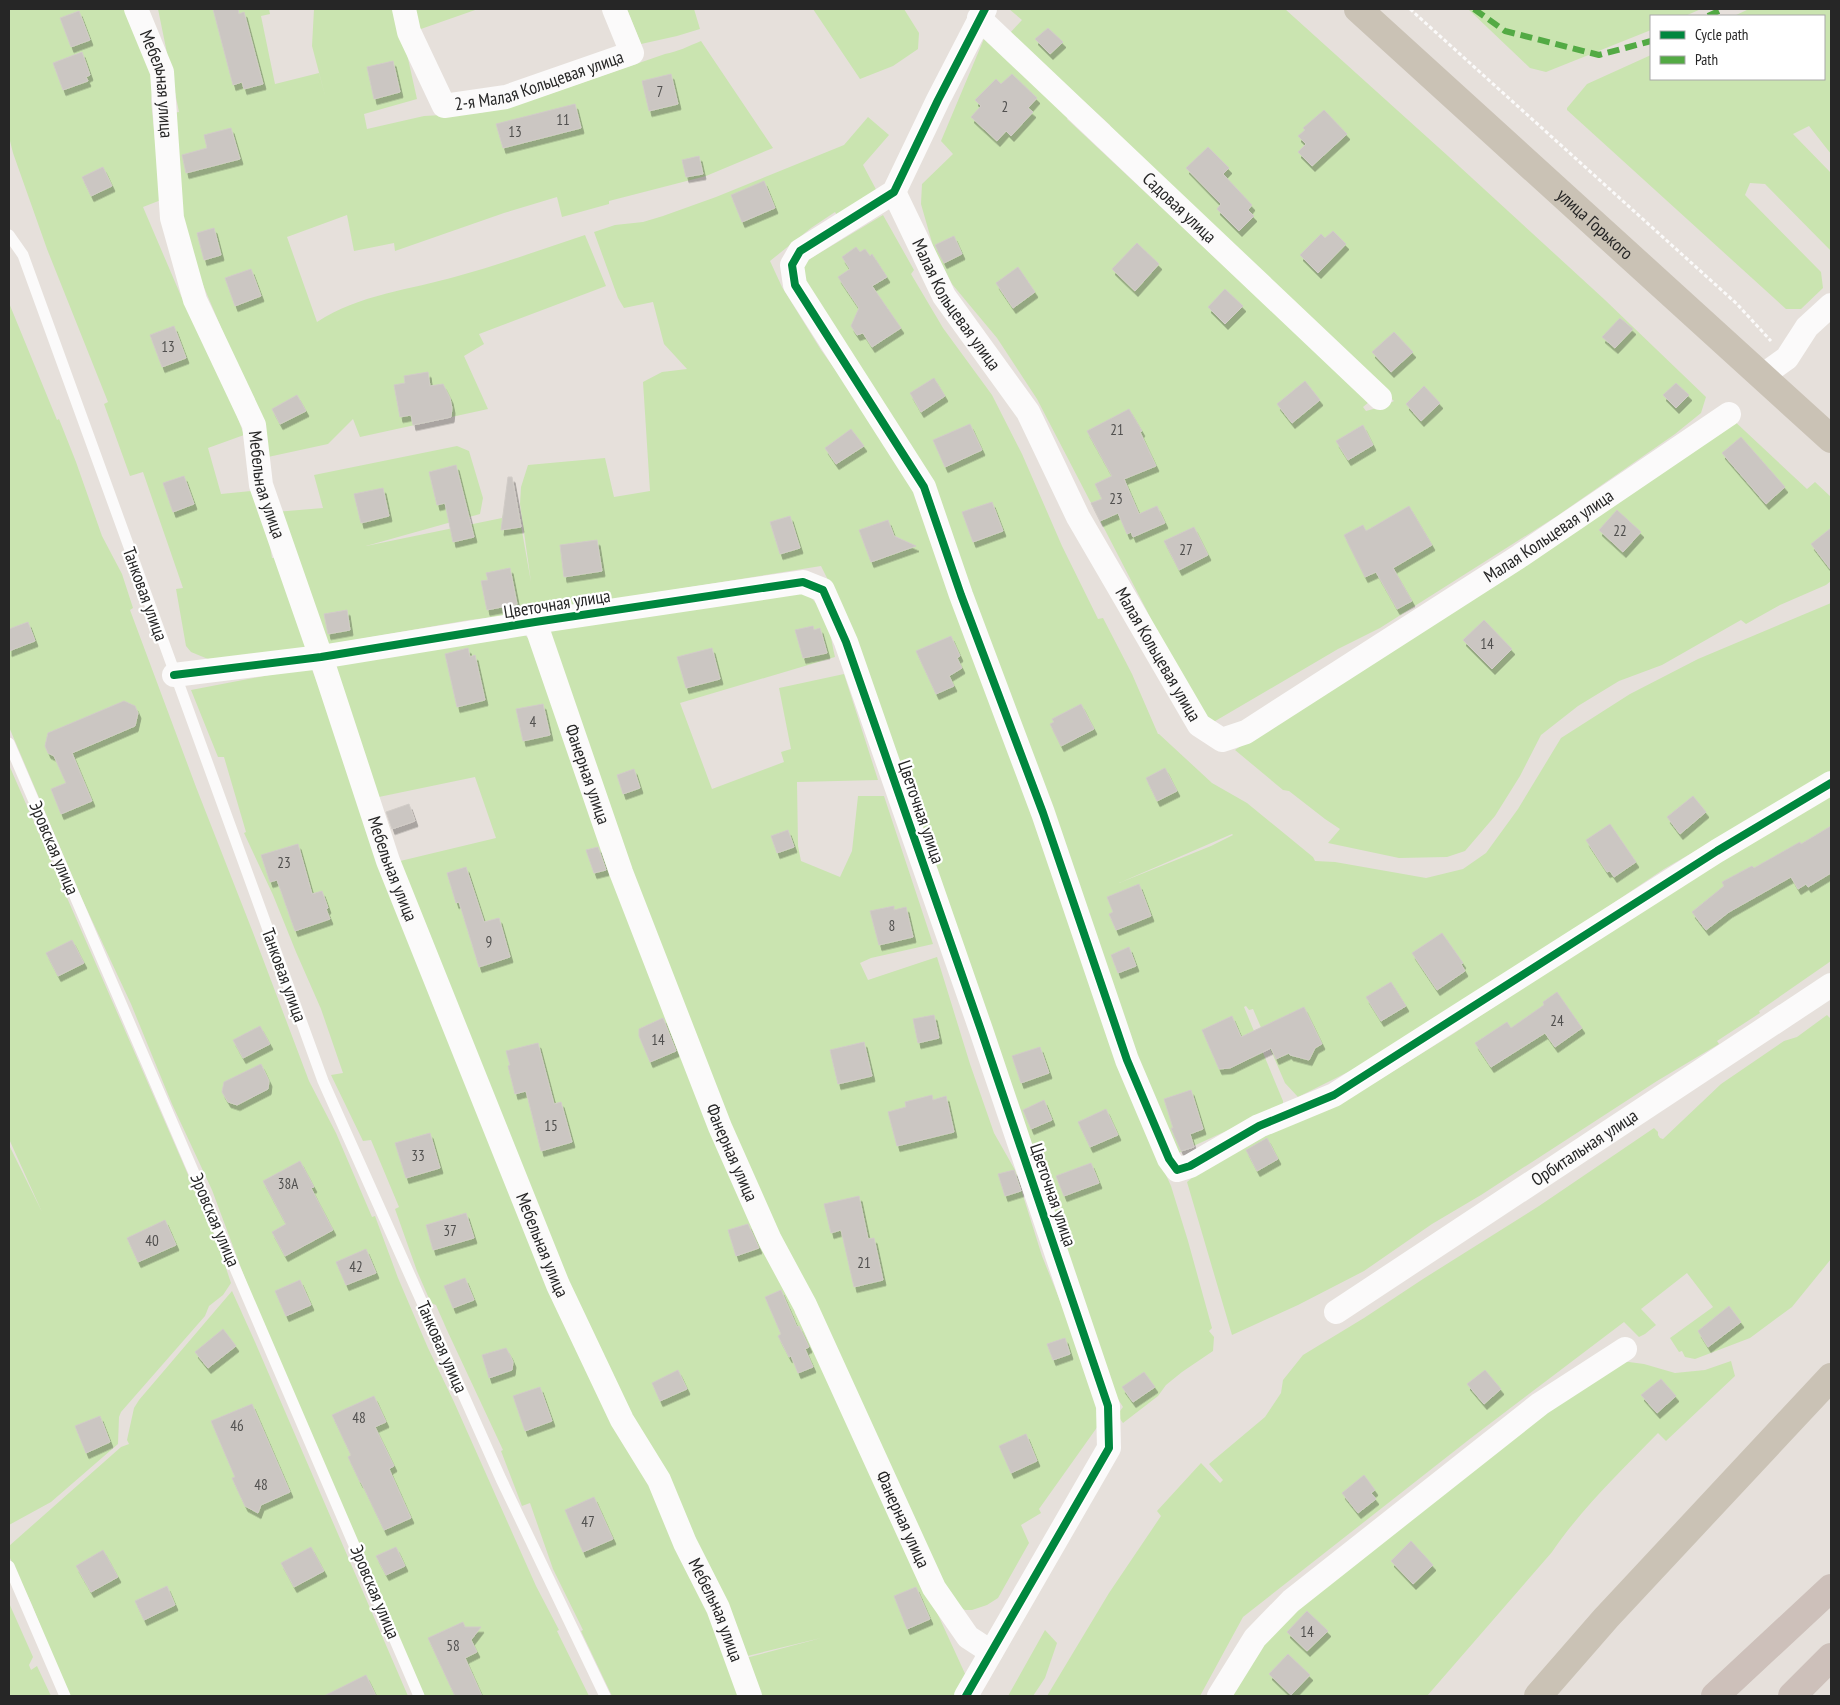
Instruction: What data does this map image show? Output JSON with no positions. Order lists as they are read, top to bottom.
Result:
{
  "streets": {
    "main road": ["улица Горького"],
    "street": [
      "2-я Малая Кольцевая улица",
      "Мебельная улица",
      "Садовая улица",
      "Малая Кольцевая улица",
      "Цветочная улица",
      "Фанерная улица",
      "Орбитальная улица"
    ],
    "lane": ["Танковая улица", "Эровская улица"]
  },
  "crossings": [
    ["Мебельная улица", "Цветочная улица"],
    ["Танковая улица", "Цветочная улица"],
    ["Цветочная улица", "Фанерная улица"]
  ],
  "house_numbers": [
    "7",
    "2",
    "11",
    "13",
    "13",
    "21",
    "23",
    "22",
    "27",
    "14",
    "4",
    "23",
    "8",
    "9",
    "24",
    "14",
    "15",
    "33",
    "38А",
    "37",
    "40",
    "21",
    "42",
    "48",
    "46",
    "48",
    "47",
    "14",
    "58"
  ],
  "legend": ["Cycle path", "Path"]
}
